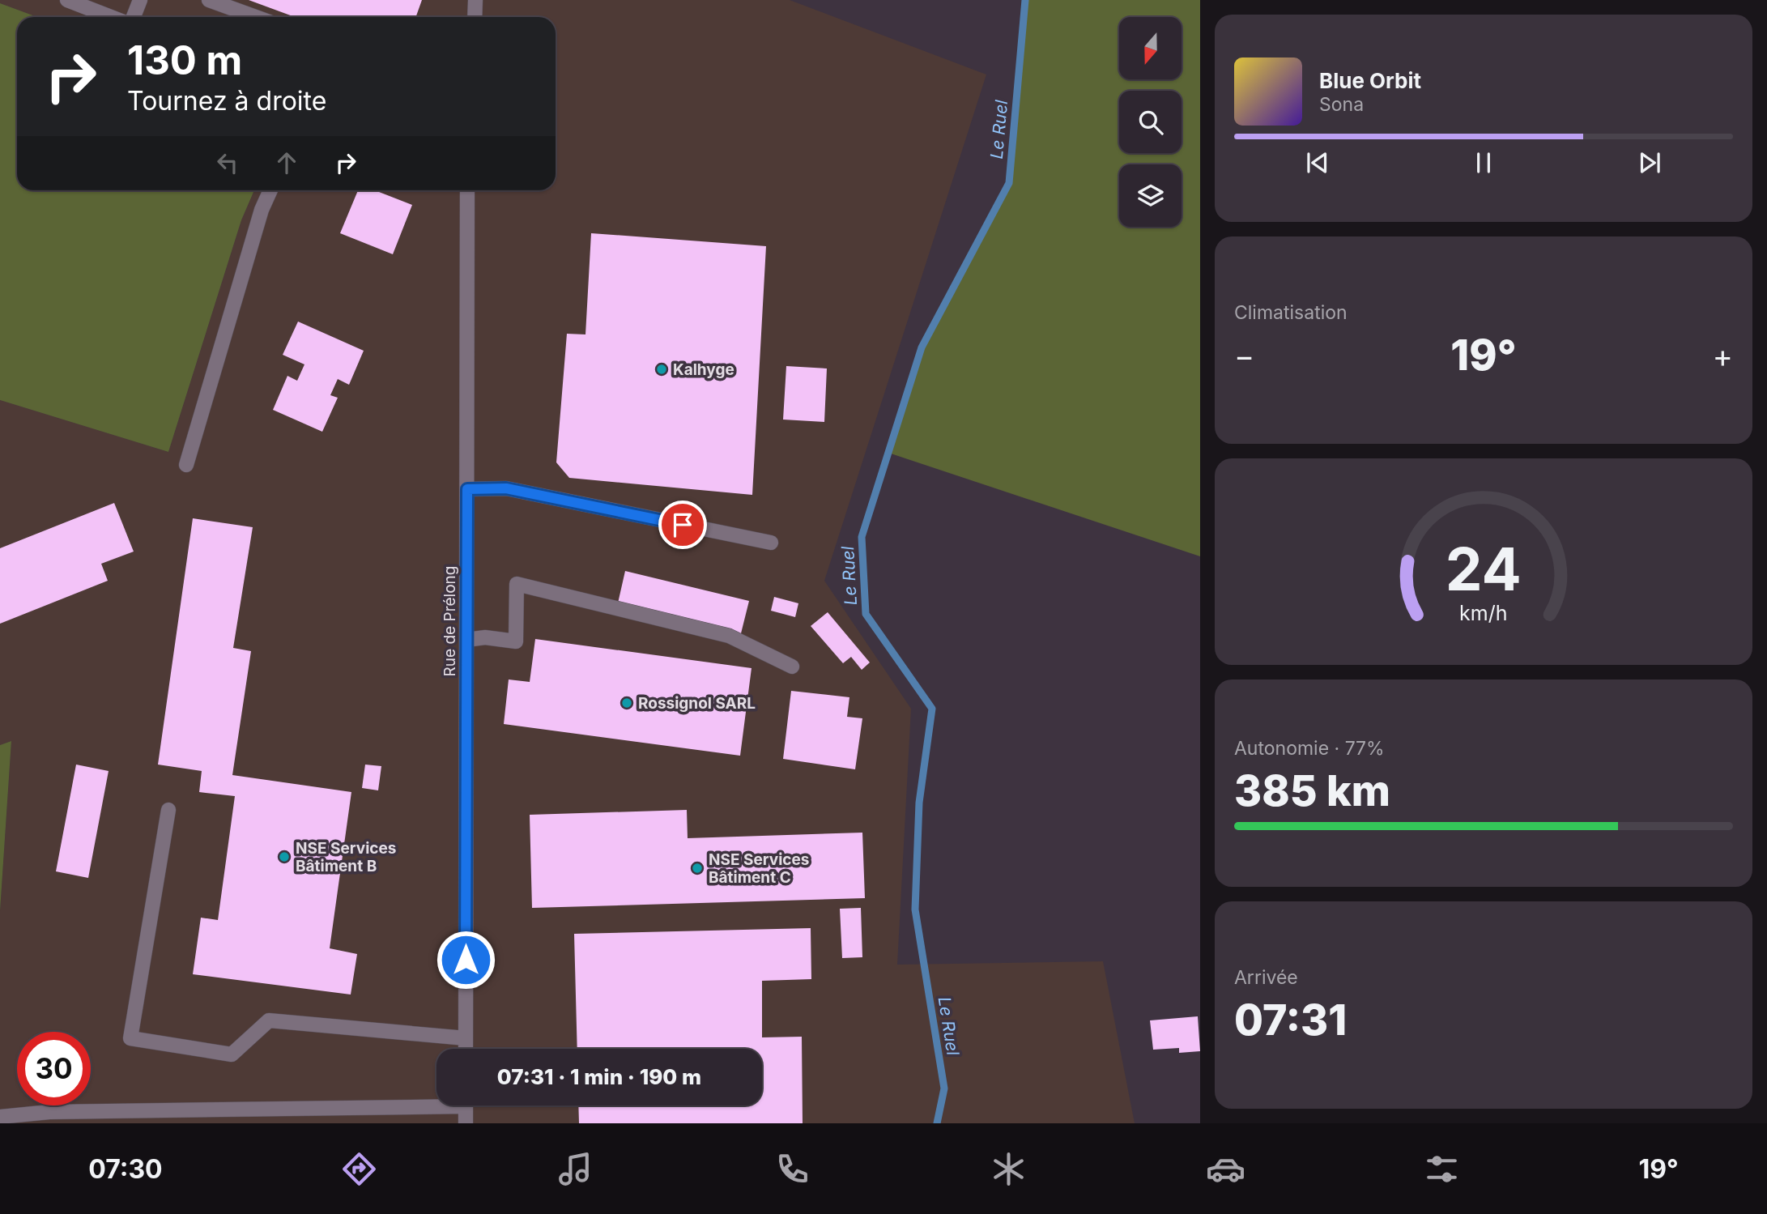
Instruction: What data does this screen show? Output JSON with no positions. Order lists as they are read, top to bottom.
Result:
{
  "streets": {
    "street": ["Rue de Prélong"]
  },
  "water": ["Le Ruel"],
  "places": [
    "Kalhyge",
    "Rossignol SARL",
    "NSE Services Bâtiment B",
    "NSE Services Bâtiment C"
  ],
  "north": "bottom",
  "page": {
    "turn": ["130 m", "Tournez à droite"],
    "song": ["Blue Orbit", "Sona"],
    "tile": [
      "Climatisation",
      ["Autonomie · 77%", "385 km"],
      ["Arrivée", "07:31"]
    ],
    "heat": ["−", "19°", "+"],
    "limit": "30",
    "trip": "07:31 · 1 min · 190 m",
    "tabs": ["07:30", "19°"],
    "gauge": ["24", "km/h"]
  }
}
